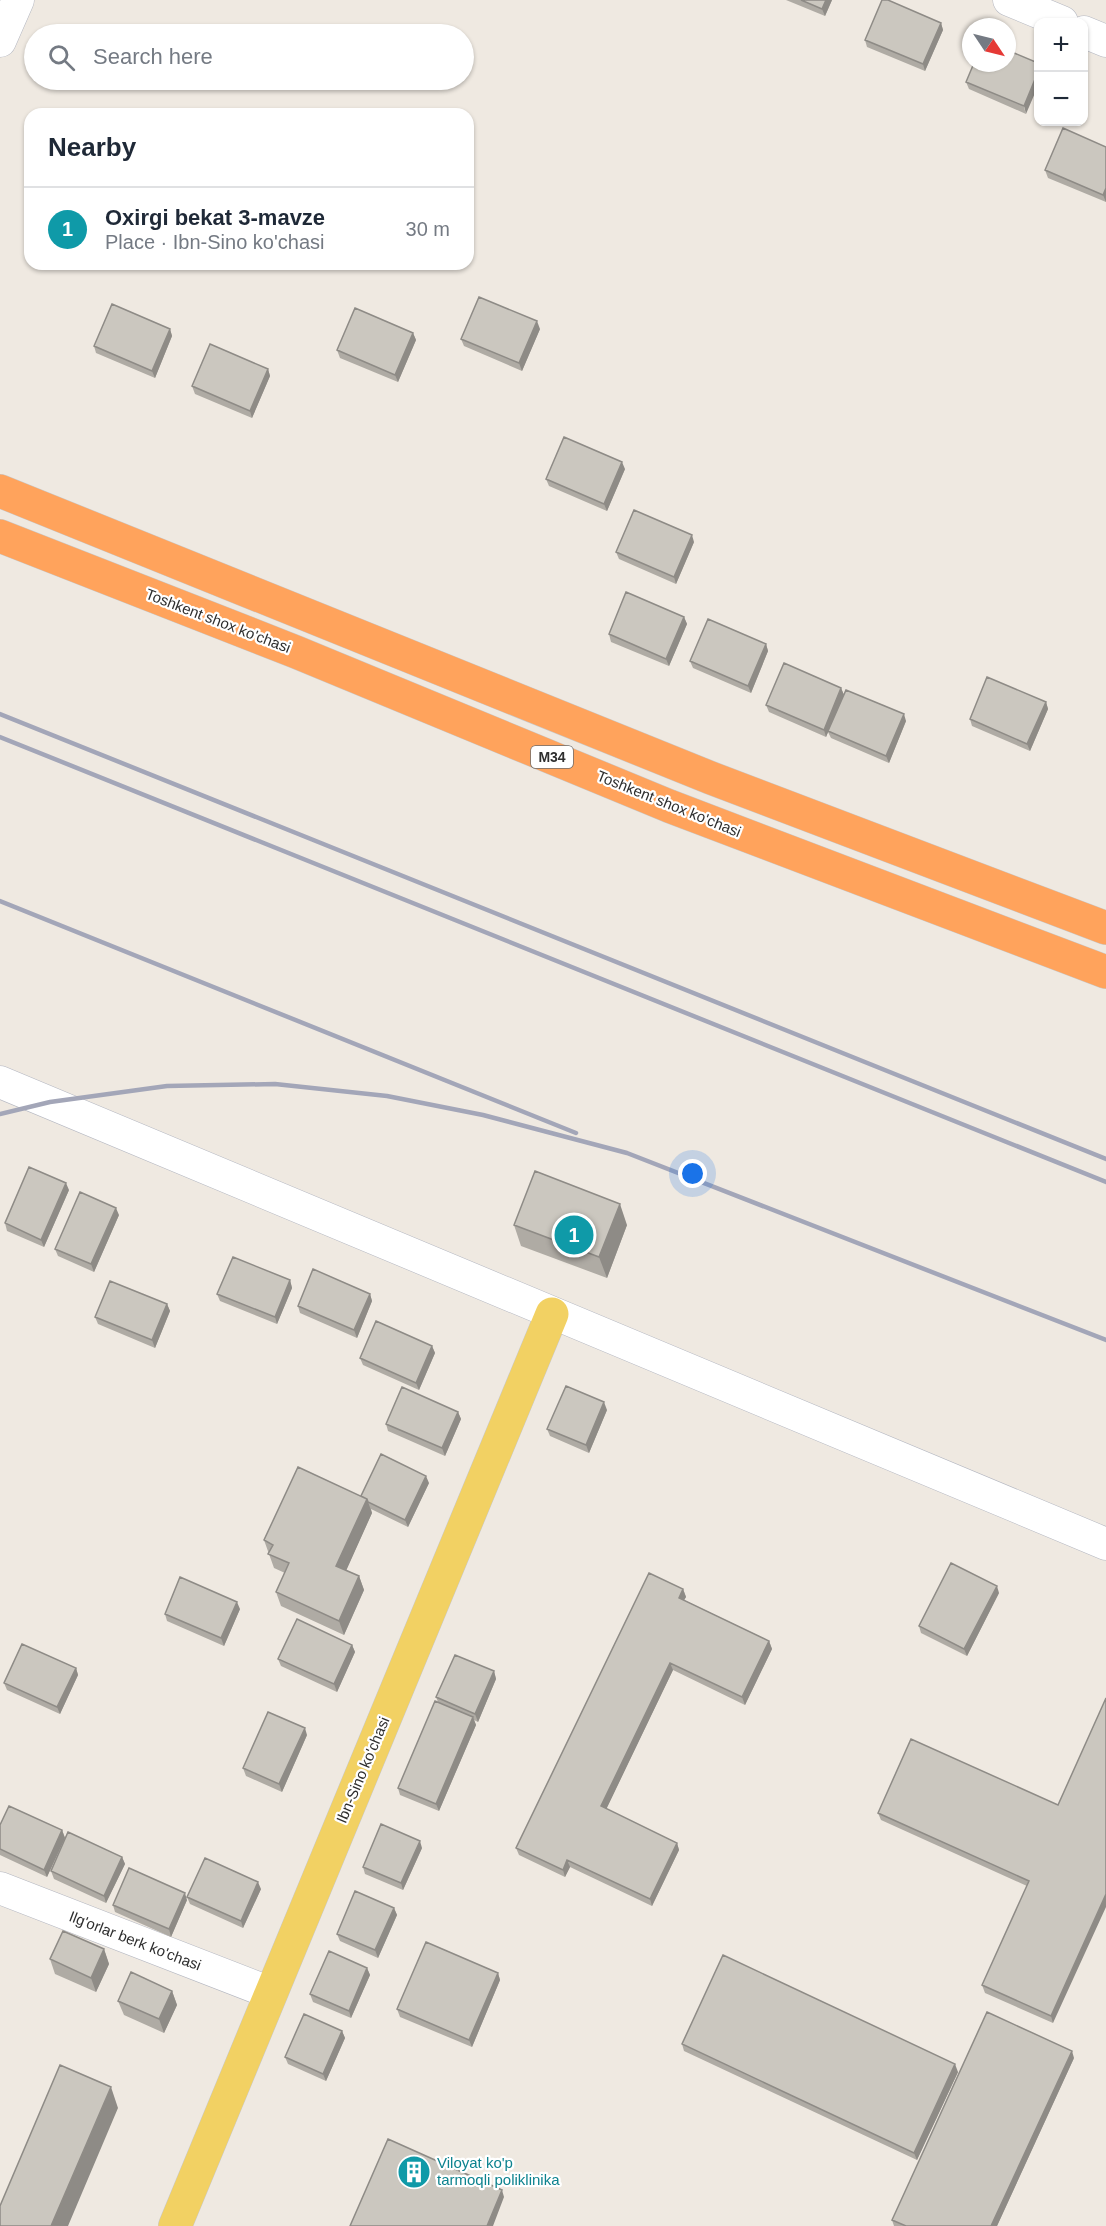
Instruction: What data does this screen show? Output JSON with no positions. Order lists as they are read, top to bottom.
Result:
{
  "streets": {
    "highway": ["Toshkent shox ko'chasi", "M34"],
    "main road": ["Ibn-Sino ko'chasi"],
    "street": ["Ilg'orlar berk ko'chasi"]
  },
  "crossings": [
    ["Ibn-Sino ko'chasi", "Ilg'orlar berk ko'chasi"]
  ],
  "places": {
    "building": ["Viloyat ko'p tarmoqli poliklinika"]
  },
  "north": "bottom right",
  "page": {
    "map_buttons": ["+", "−"],
    "search": "Search here",
    "heading": "Nearby",
    "list": [
      {
        "mark": "1",
        "name": "Oxirgi bekat 3-mavze",
        "note": "Place · Ibn-Sino ko'chasi",
        "value": "30 m"
      }
    ],
    "pins": "1"
  }
}
